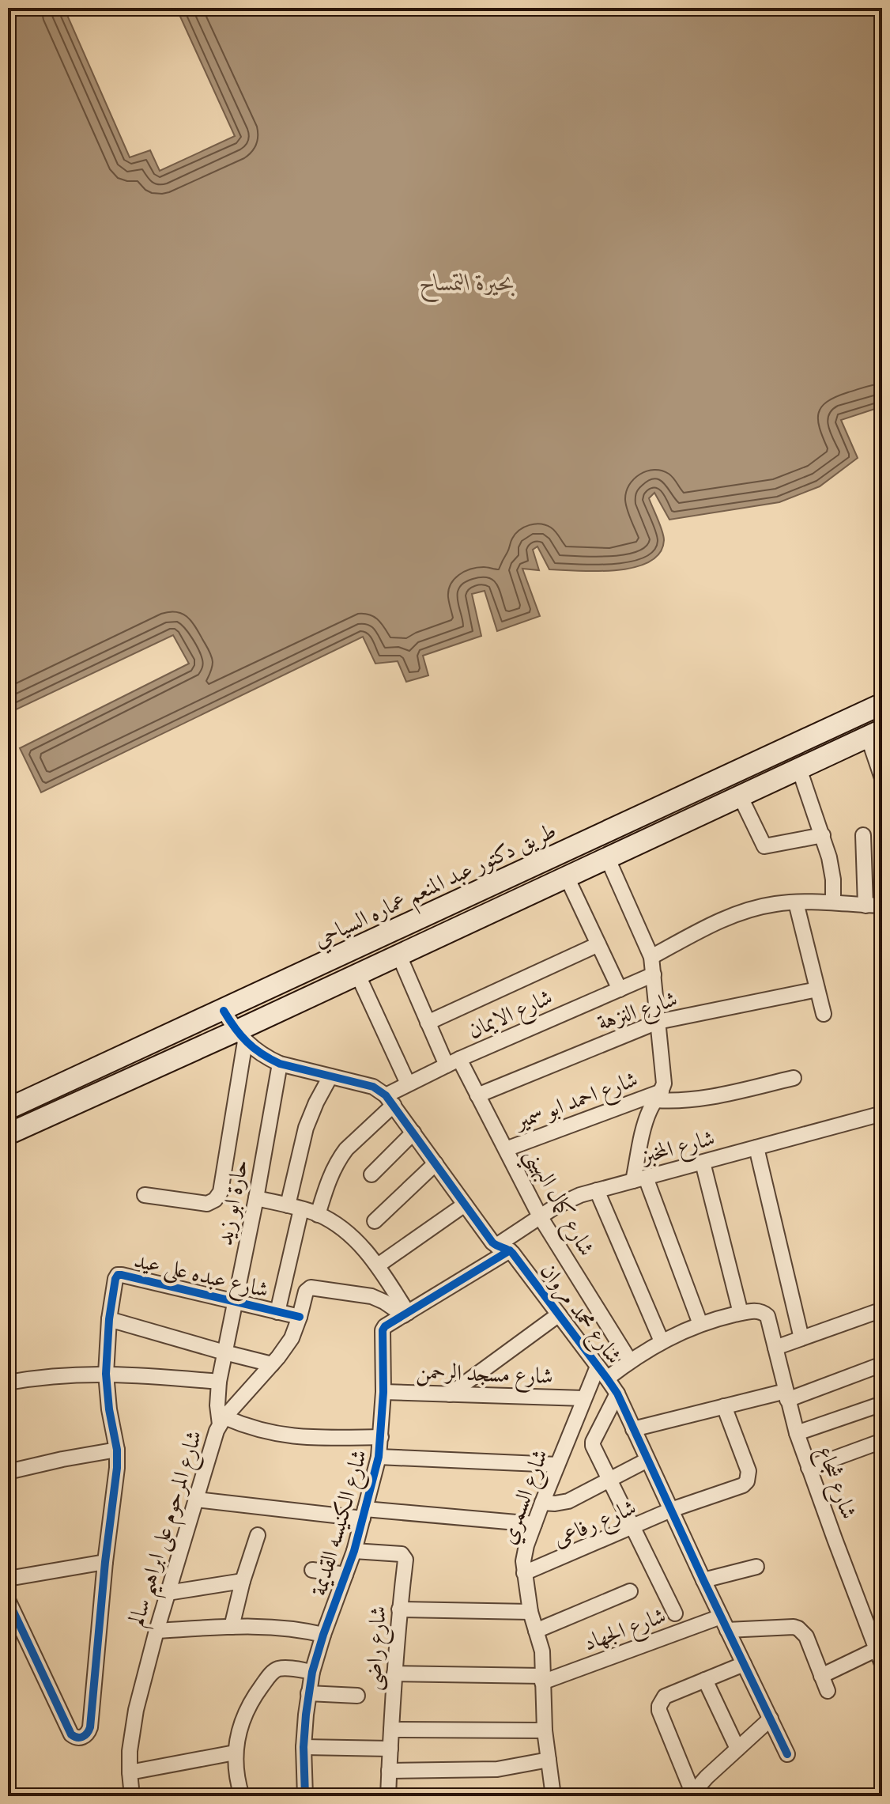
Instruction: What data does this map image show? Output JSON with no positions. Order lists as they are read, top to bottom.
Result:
{
  "streets": {
    "main road": ["طريق دكتور عبد المنعم عماره السياحي"],
    "street": [
      "شارع النزهة",
      "شارع الايمان",
      "شارع احمد ابو سمير",
      "شارع المخبز",
      "شارع كمال البهيني",
      "حارة ابو زيد",
      "شارع عبده على عيد",
      "شارع محمد مروان",
      "شارع مسجد الرحمن",
      "شارع شجاع",
      "شارع السمري",
      "شارع الكنيسه القديمة",
      "شارع رفاعى",
      "شارع المرحوم على ابراهيم سالم",
      "شارع الجهاد",
      "شارع راضى"
    ]
  },
  "crossings": [
    ["شارع النزهة", "شارع كمال البهيني"],
    ["شارع الايمان", "شارع كمال البهيني"],
    ["شارع الايمان", "شارع محمد مروان"],
    ["شارع احمد ابو سمير", "شارع كمال البهيني"],
    ["شارع المخبز", "شارع كمال البهيني"],
    ["شارع المخبز", "شارع محمد مروان"],
    ["شارع المخبز", "شارع الكنيسه القديمة"],
    ["حارة ابو زيد", "شارع عبده على عيد"],
    ["حارة ابو زيد", "شارع المرحوم على ابراهيم سالم"],
    ["شارع عبده على عيد", "شارع المرحوم على ابراهيم سالم"],
    ["شارع محمد مروان", "شارع السمري"],
    ["شارع محمد مروان", "شارع الكنيسه القديمة"],
    ["شارع محمد مروان", "شارع رفاعى"],
    ["شارع محمد مروان", "شارع الجهاد"],
    ["شارع مسجد الرحمن", "شارع السمري"],
    ["شارع مسجد الرحمن", "شارع الكنيسه القديمة"],
    ["شارع السمري", "شارع رفاعى"],
    ["شارع السمري", "شارع الجهاد"],
    ["شارع الكنيسه القديمة", "شارع المرحوم على ابراهيم سالم"],
    ["شارع الكنيسه القديمة", "شارع راضى"]
  ],
  "water": ["بحيرة التمساح"]
}
